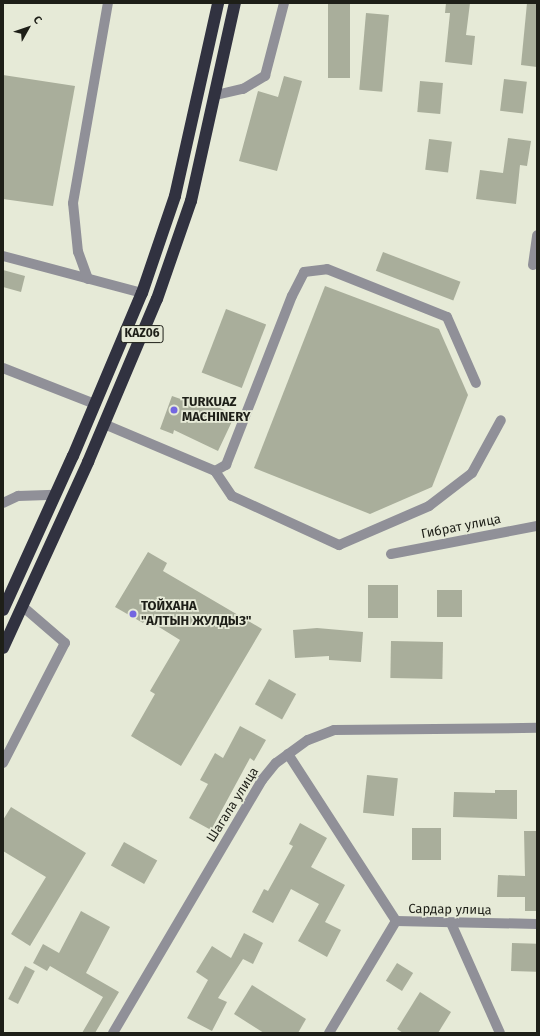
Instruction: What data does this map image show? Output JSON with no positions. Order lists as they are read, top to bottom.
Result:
{
  "streets": {
    "highway": ["KАZ06"],
    "street": ["Гибрат улица", "Шагала улица", "Сардар улица"]
  },
  "places": ["TURKUAZ MACHINERY", "ТОЙХАНА \"АЛТЫН ЖУЛДЫЗ\""],
  "north": "top right"
}
